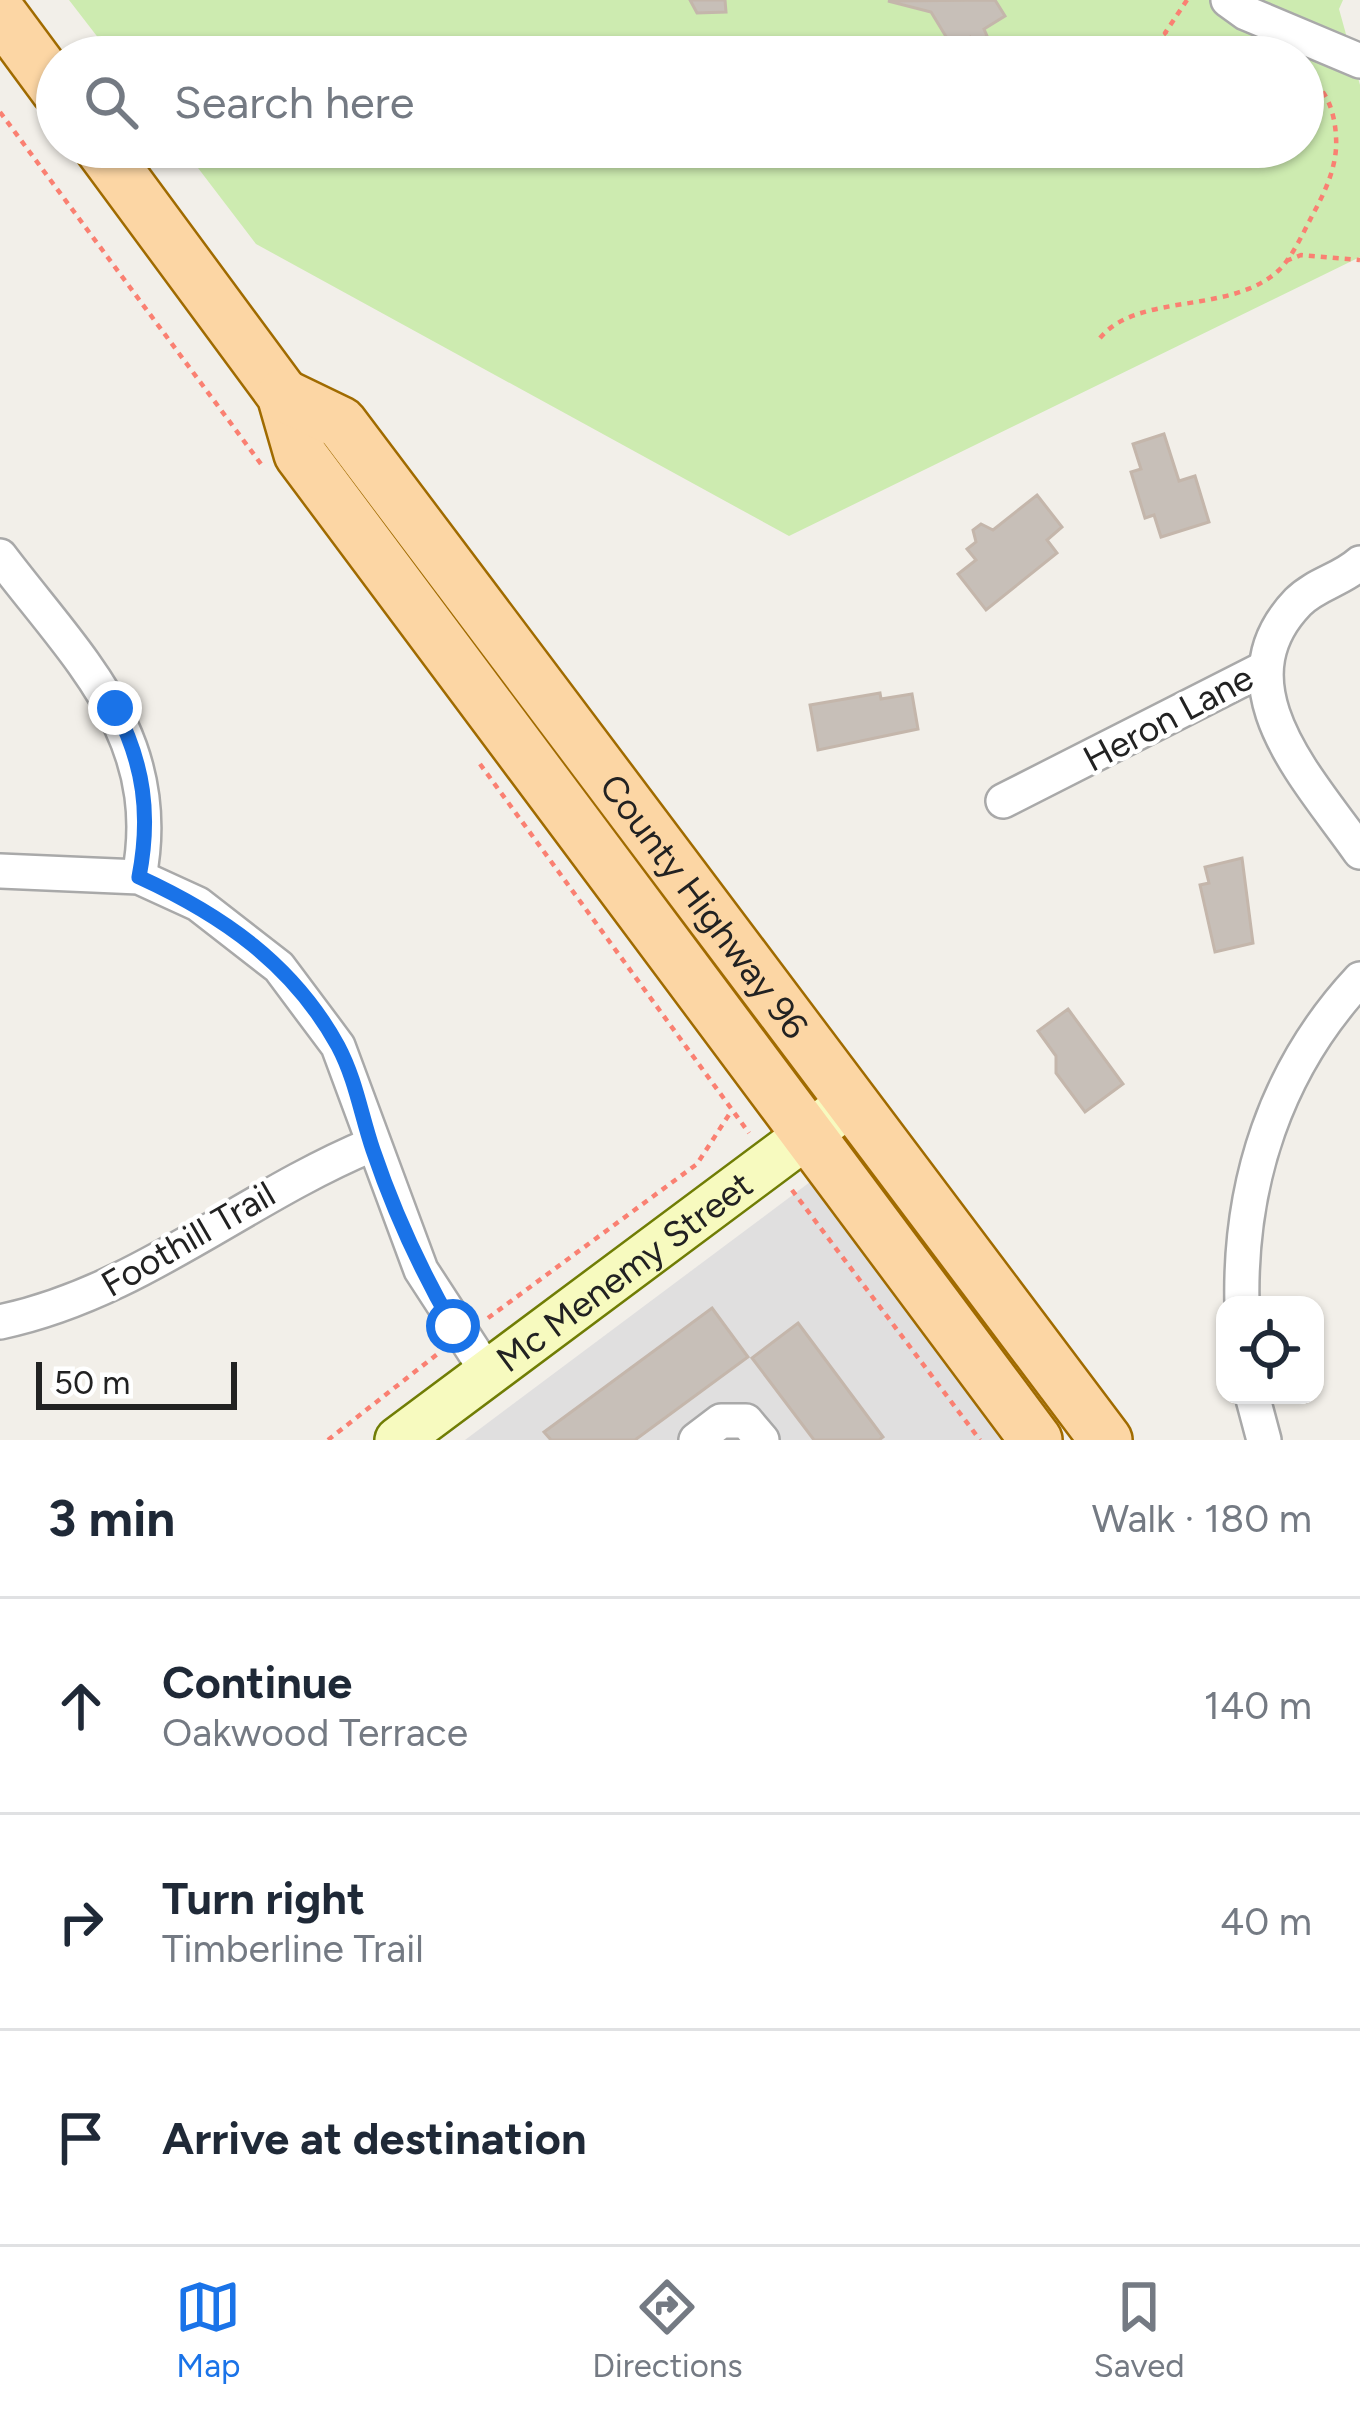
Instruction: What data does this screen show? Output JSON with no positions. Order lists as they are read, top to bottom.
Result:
{
  "streets": {
    "main road": ["County Highway 96"],
    "street": ["Heron Lane", "Foothill Trail", "Mc Menemy Street"]
  },
  "crossings": [
    ["County Highway 96", "Mc Menemy Street"]
  ],
  "scale_bar": "50 m",
  "page": {
    "search": "Search here",
    "scale": "50 m",
    "heading": ["3 min", "Walk · 180 m"],
    "list": [
      ["Continue", "Oakwood Terrace", "140 m"],
      ["Turn right", "Timberline Trail", "40 m"],
      "Arrive at destination"
    ],
    "nav": ["Map", "Directions", "Saved"]
  }
}
